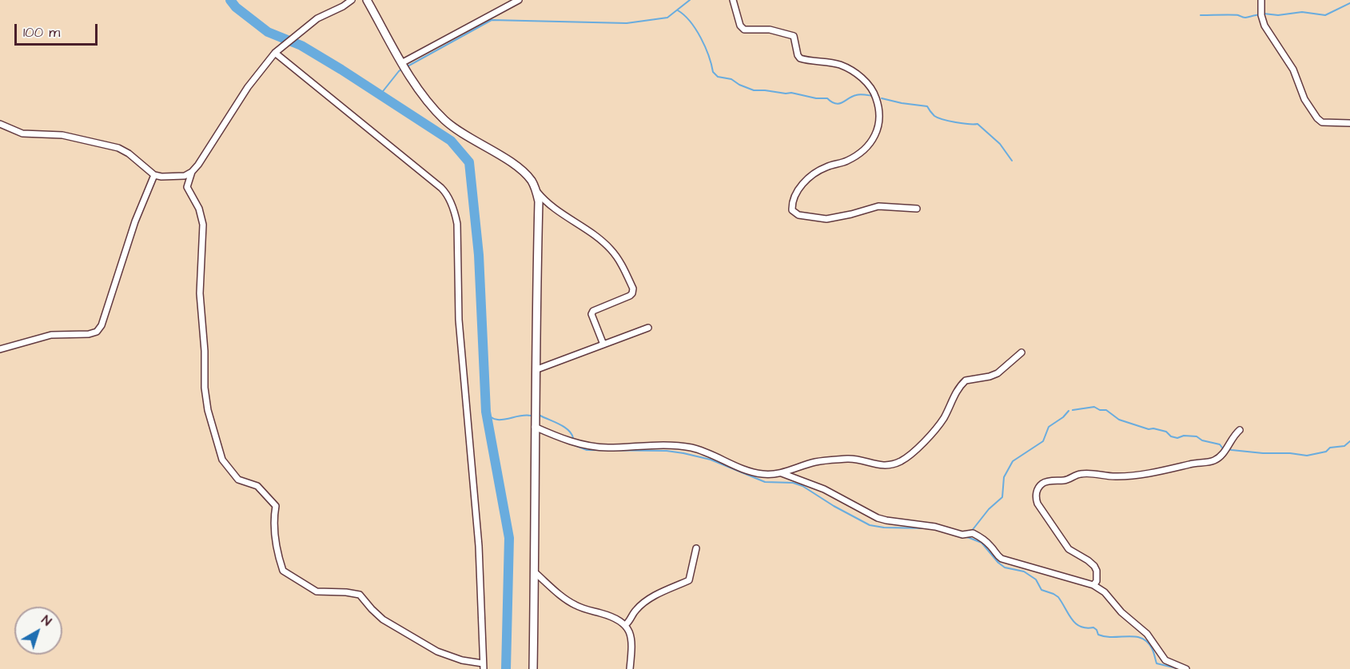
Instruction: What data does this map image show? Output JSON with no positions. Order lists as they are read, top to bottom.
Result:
{
  "scale_bar": "100 m",
  "north": "top right"
}
